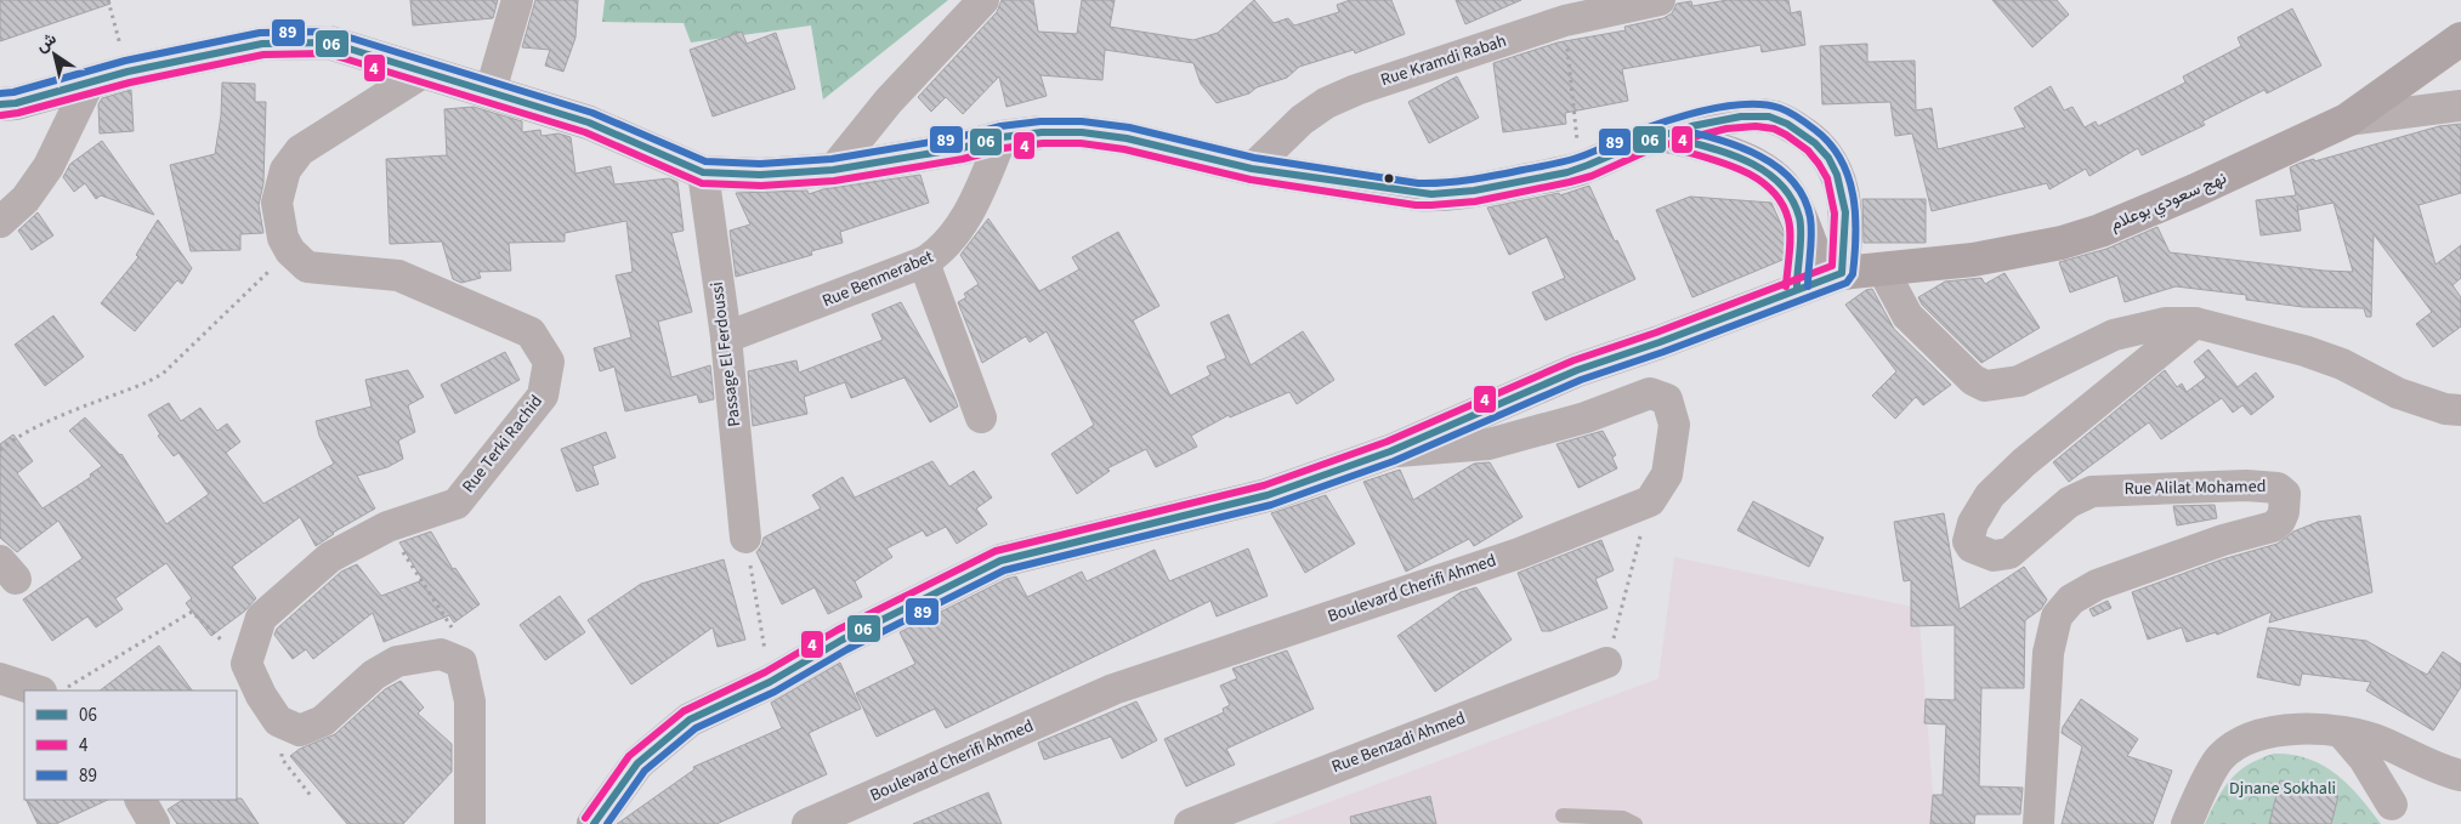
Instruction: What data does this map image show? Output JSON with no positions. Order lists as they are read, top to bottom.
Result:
{
  "streets": {
    "main road": ["نهج سعودي بوعلام"],
    "street": [
      "Rue Kramdi Rabah",
      "Rue Benmerabet",
      "Passage El Ferdoussi",
      "Rue Terki Rachid",
      "Rue Alilat Mohamed",
      "Boulevard Cherifi Ahmed",
      "Rue Benzadi Ahmed"
    ]
  },
  "crossings": [
    ["Rue Benmerabet", "Passage El Ferdoussi"]
  ],
  "parks": ["Djnane Sokhali"],
  "lines": ["transit line 89", "transit line 06", "transit line 4"],
  "legend": ["06", "4", "89"],
  "north": "top left"
}
